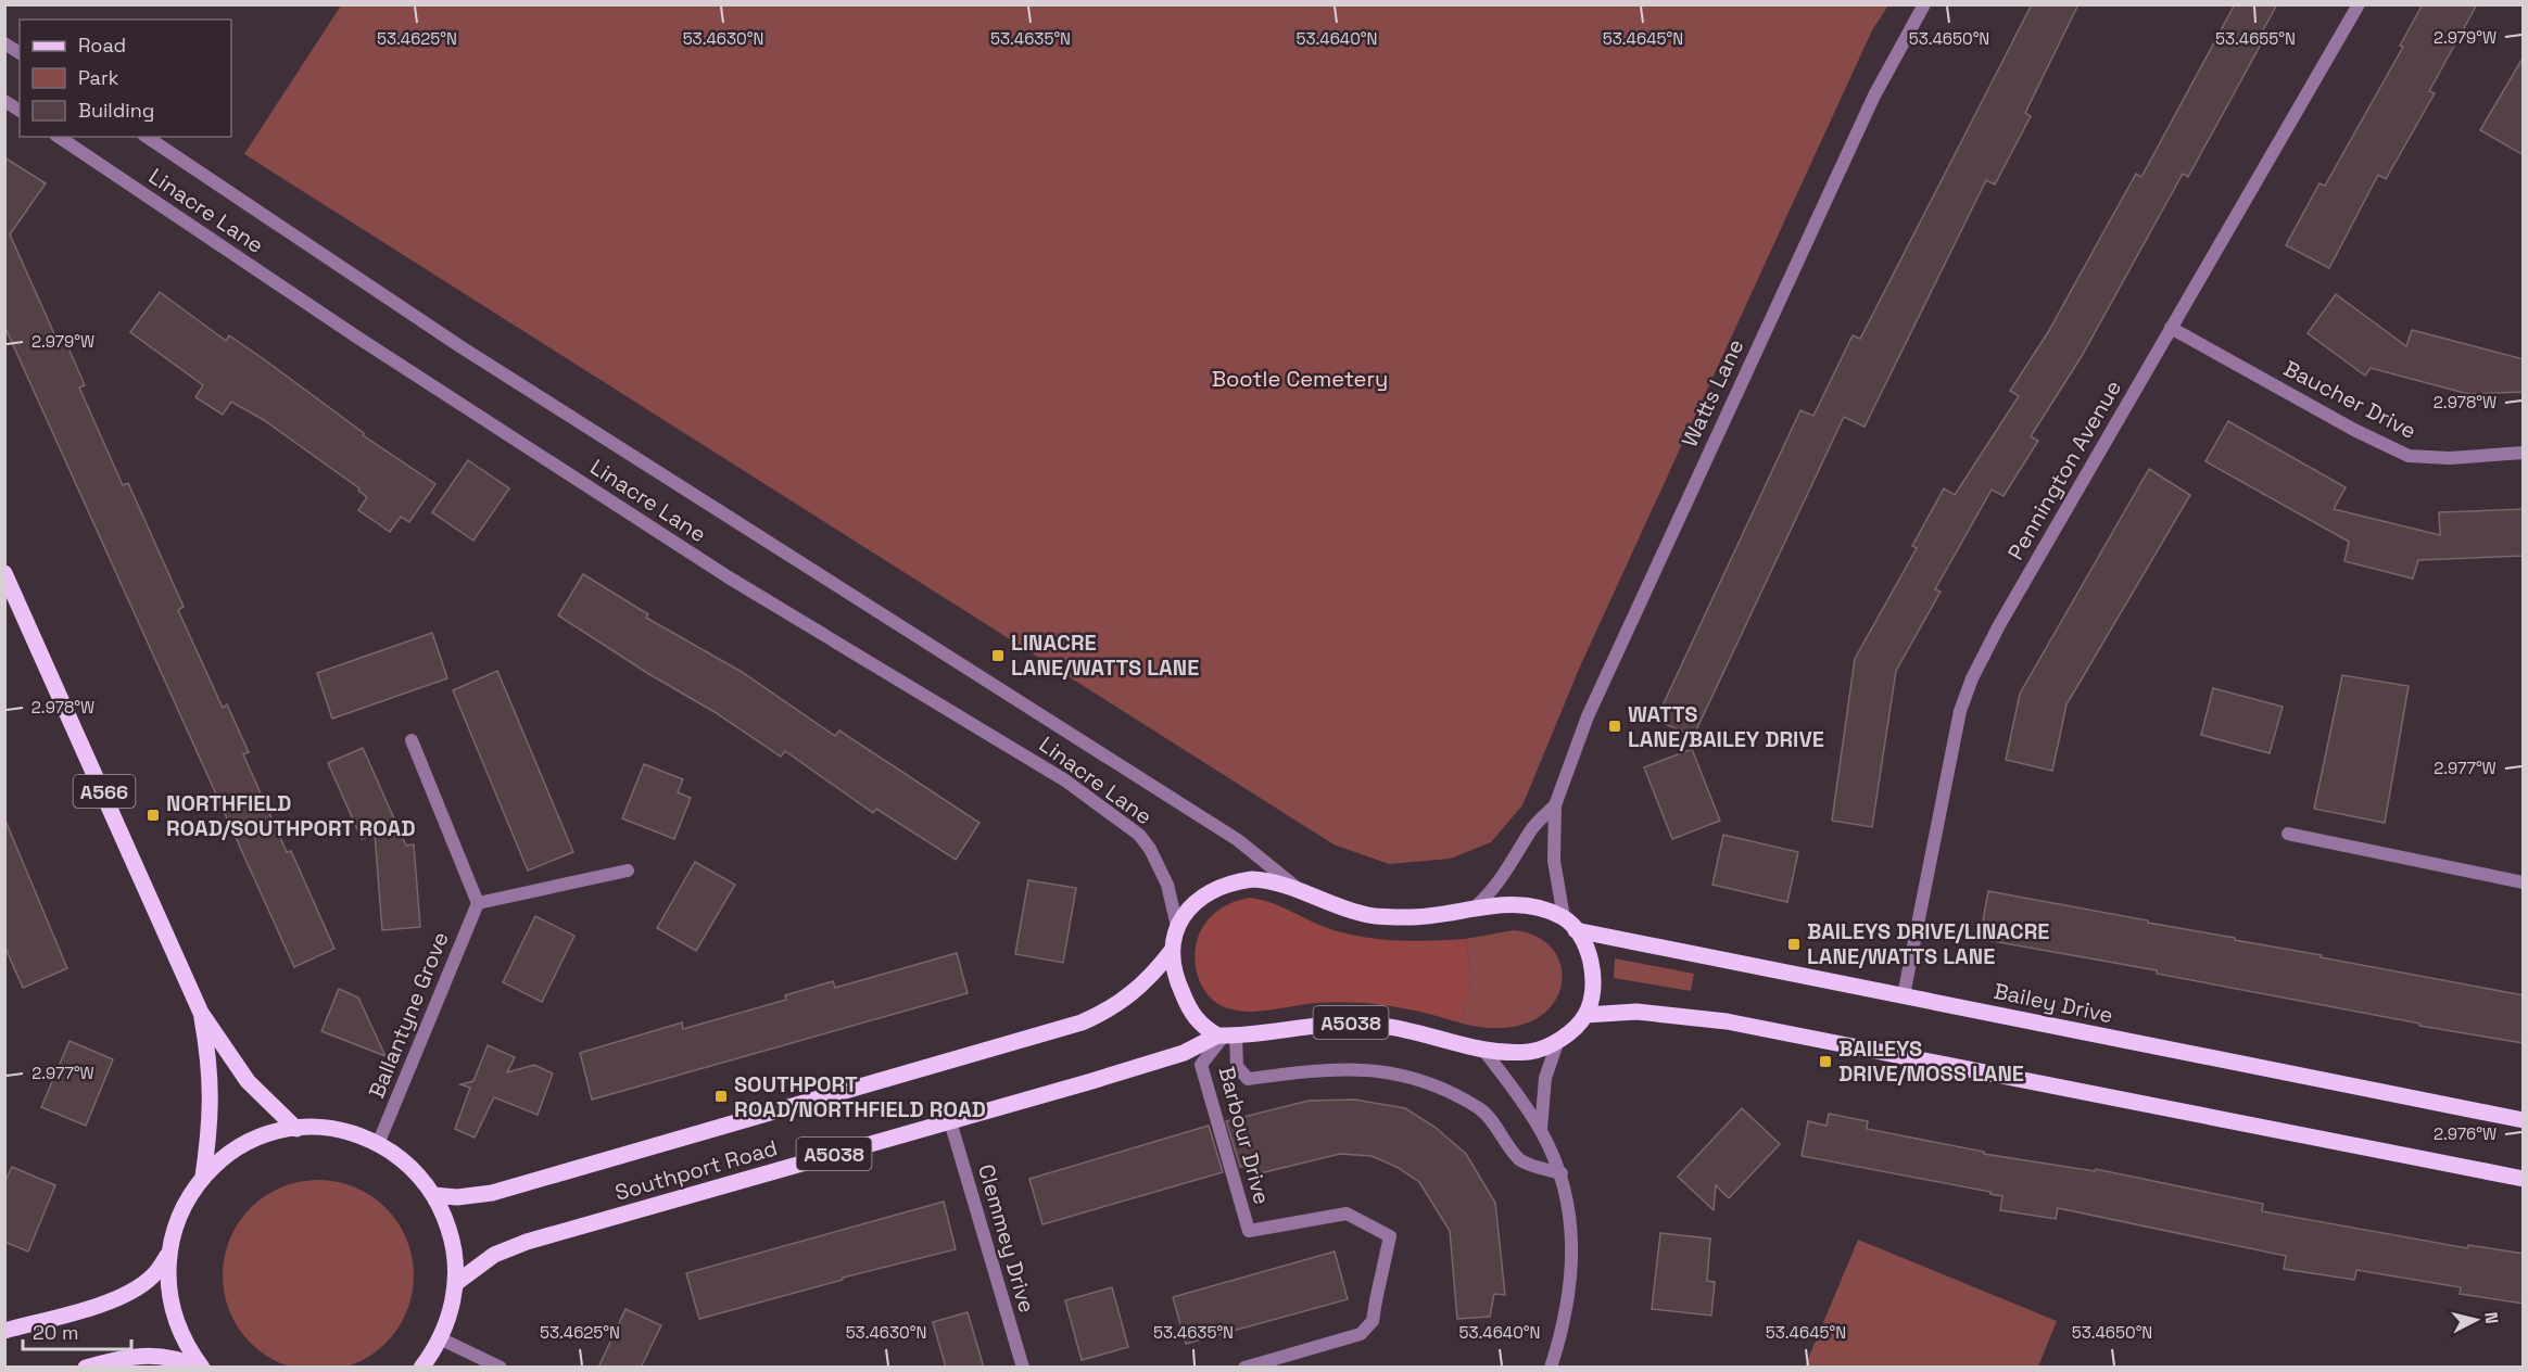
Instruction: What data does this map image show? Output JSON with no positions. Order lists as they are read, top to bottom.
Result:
{
  "streets": {
    "main road": [
      "A566",
      "Bailey Drive",
      "A5038",
      "Southport Road"
    ],
    "street": [
      "Linacre Lane",
      "Watts Lane",
      "Baucher Drive",
      "Pennington Avenue",
      "Ballantyne Grove",
      "Barbour Drive",
      "Clemmey Drive"
    ]
  },
  "crossings": [
    ["Baucher Drive", "Pennington Avenue"],
    ["Pennington Avenue", "Bailey Drive"],
    ["A5038", "Barbour Drive"],
    ["A5038", "Southport Road"],
    ["Barbour Drive", "Southport Road"],
    ["Southport Road", "Clemmey Drive"]
  ],
  "parks": ["Bootle Cemetery"],
  "places": {
    "transit": [
      "LINACRE LANE/WATTS LANE",
      "WATTS LANE/BAILEY DRIVE",
      "NORTHFIELD ROAD/SOUTHPORT ROAD",
      "BAILEYS DRIVE/LINACRE LANE/WATTS LANE",
      "BAILEYS DRIVE/MOSS LANE",
      "SOUTHPORT ROAD/NORTHFIELD ROAD"
    ]
  },
  "legend": ["Road", "Park", "Building"],
  "scale_bar": "20 m",
  "north": "right",
  "coordinates": [
    "2.979°W",
    "53.4625°N",
    "53.4630°N",
    "53.4635°N",
    "53.4640°N",
    "53.4645°N",
    "53.4650°N",
    "53.4655°N",
    "2.978°W",
    "2.977°W",
    "2.976°W"
  ]
}
